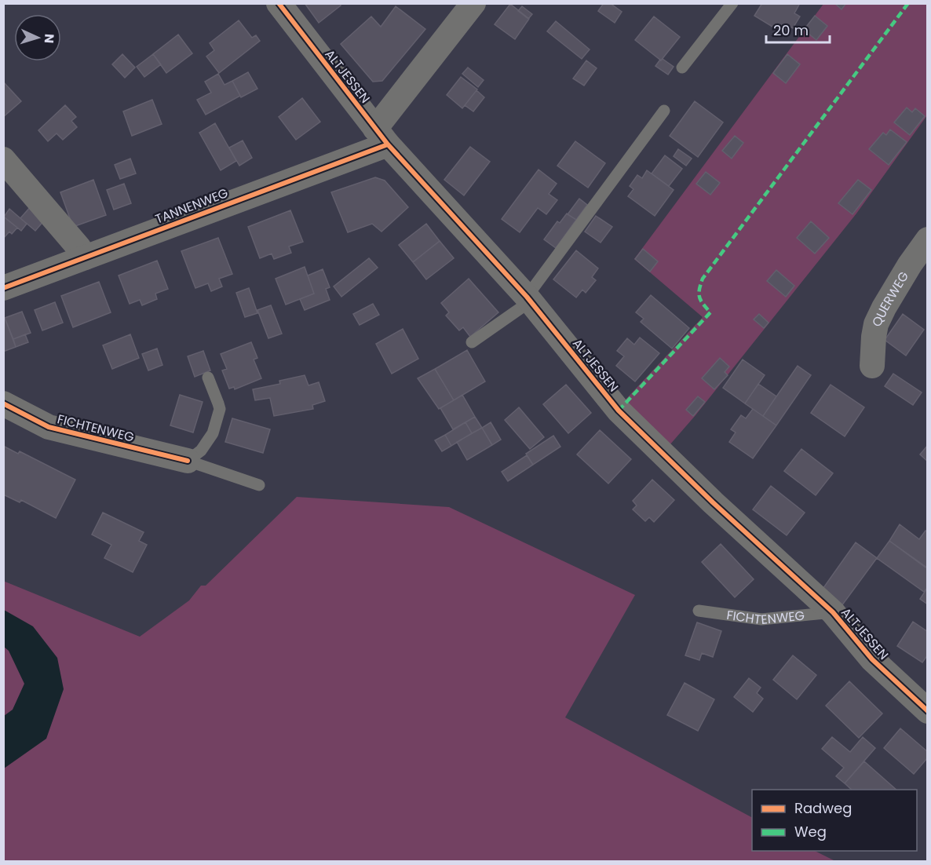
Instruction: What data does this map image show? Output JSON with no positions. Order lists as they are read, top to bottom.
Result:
{
  "streets": {
    "street": [
      "ALTJESSEN",
      "TANNENWEG",
      "QUERWEG",
      "FICHTENWEG"
    ]
  },
  "crossings": [
    ["ALTJESSEN", "TANNENWEG"],
    ["ALTJESSEN", "FICHTENWEG"]
  ],
  "legend": ["Radweg", "Weg"],
  "scale_bar": "20 m",
  "north": "right"
}
